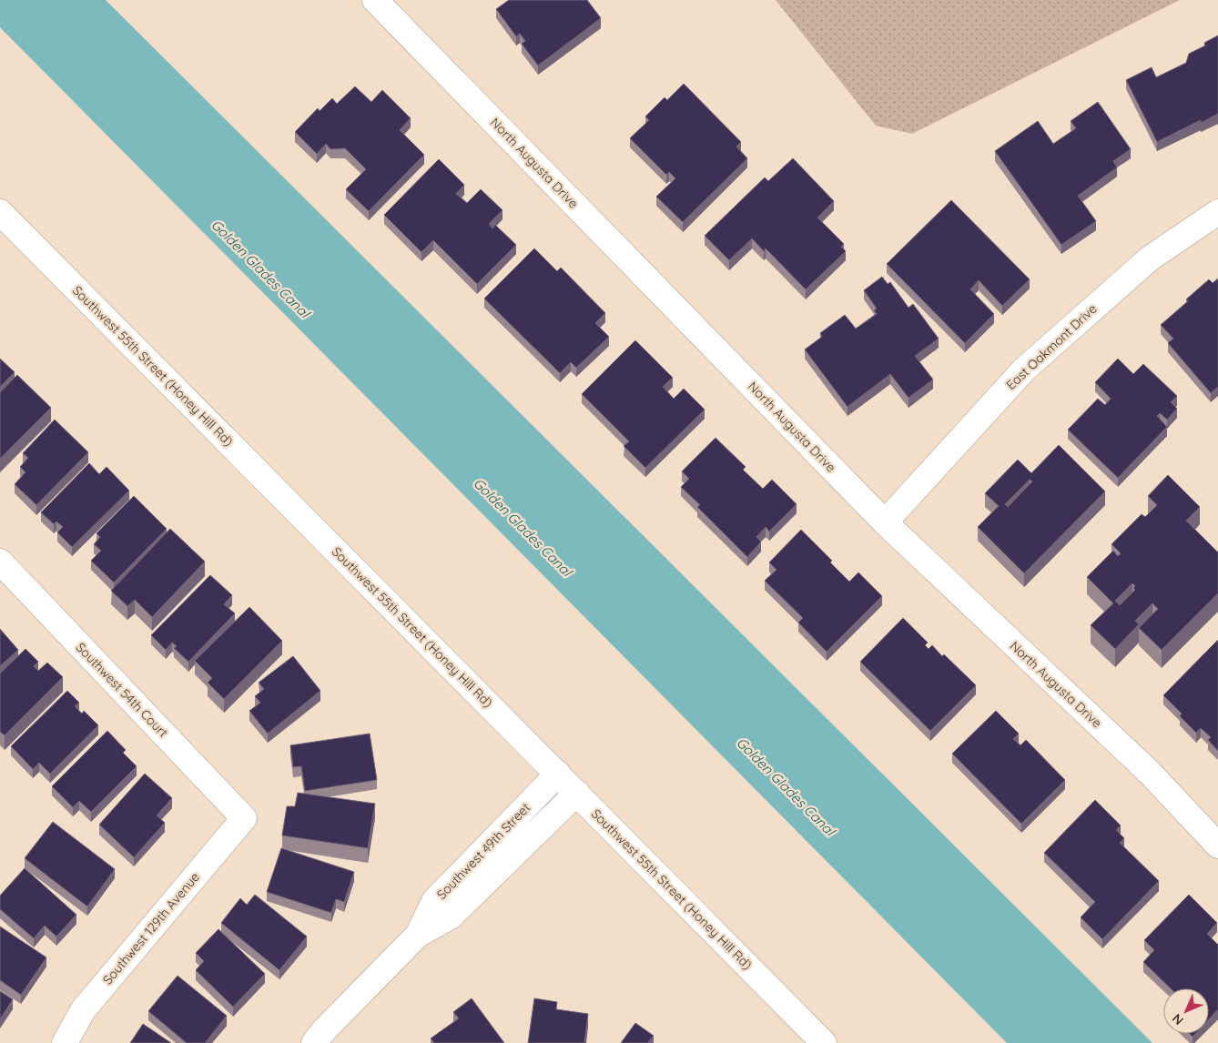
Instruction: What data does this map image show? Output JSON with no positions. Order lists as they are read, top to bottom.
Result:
{
  "streets": {
    "street": [
      "North Augusta Drive",
      "East Oakmont Drive",
      "Southwest 55th Street (Honey Hill Rd)",
      "Southwest 54th Court",
      "Southwest 49th Street",
      "Southwest 129th Avenue"
    ]
  },
  "crossings": [
    ["North Augusta Drive", "East Oakmont Drive"],
    ["Southwest 55th Street (Honey Hill Rd)", "Southwest 49th Street"],
    ["Southwest 54th Court", "Southwest 129th Avenue"]
  ],
  "water": ["Golden Glades Canal"],
  "north": "bottom left"
}
